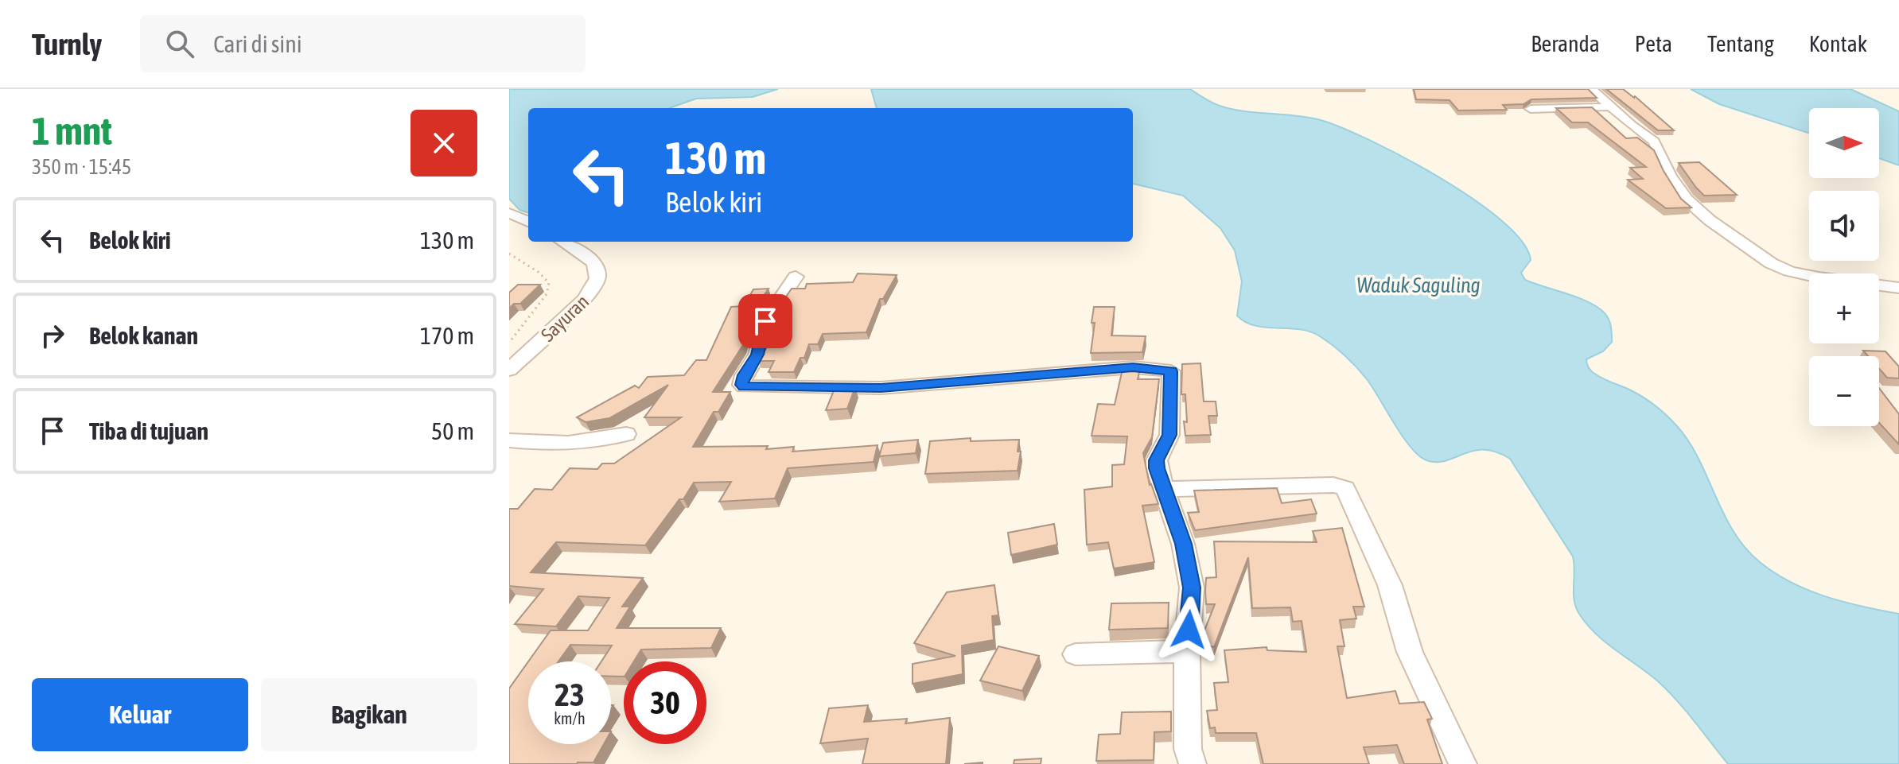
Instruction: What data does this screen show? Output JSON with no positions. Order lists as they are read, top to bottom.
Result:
{
  "streets": {
    "street": ["Sayuran"]
  },
  "water": ["Waduk Saguling"],
  "north": "right",
  "page": {
    "header": "Turnly",
    "search": "Cari di sini",
    "nav": [
      "Beranda",
      "Peta",
      "Tentang",
      "Kontak"
    ],
    "heading": ["1 mnt", "350 m · 15:45"],
    "map_buttons": ["+", "−"],
    "turn": ["130 m", "Belok kiri"],
    "list": [
      {
        "name": "Belok kiri",
        "value": "130 m"
      },
      {
        "name": "Belok kanan",
        "value": "170 m"
      },
      {
        "name": "Tiba di tujuan",
        "value": "50 m"
      }
    ],
    "speed": "23 km/h",
    "limit": "30",
    "buttons": ["Keluar", "Bagikan"]
  }
}
